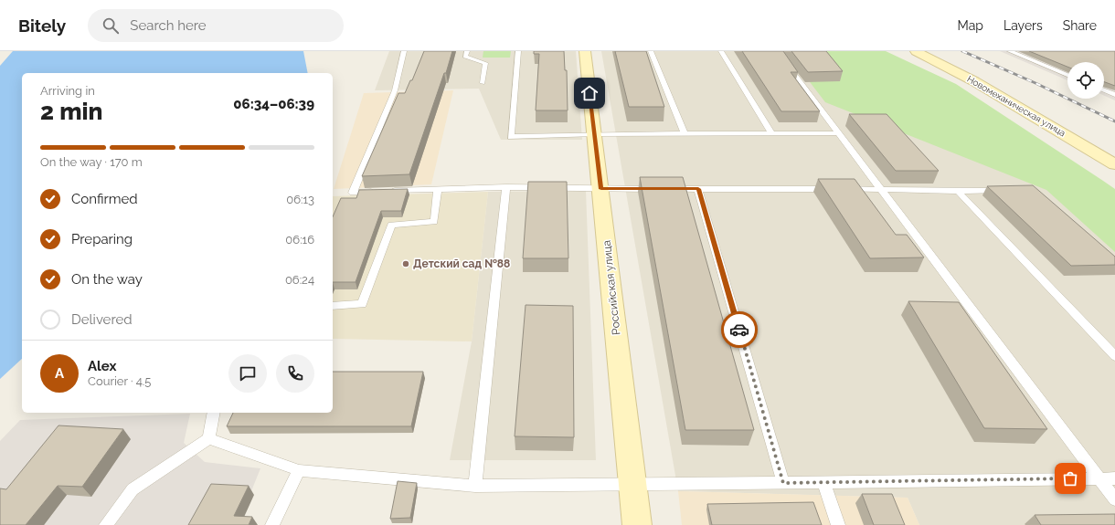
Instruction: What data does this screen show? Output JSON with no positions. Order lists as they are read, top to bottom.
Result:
{
  "streets": {
    "main road": ["Новомеханическая улица", "Российская улица"]
  },
  "places": ["Детский сад №88"],
  "page": {
    "header": "Bitely",
    "search": "Search here",
    "nav": ["Map", "Layers", "Share"],
    "heading": ["2 min", "Arriving in", "06:34–06:39"],
    "panel": ["Alex", "Courier · 4.5"],
    "bar": "On the way · 170 m",
    "list": [
      ["Confirmed", "06:13"],
      ["Preparing", "06:16"],
      ["On the way", "06:24"],
      "Delivered"
    ],
    "round": "A"
  }
}
